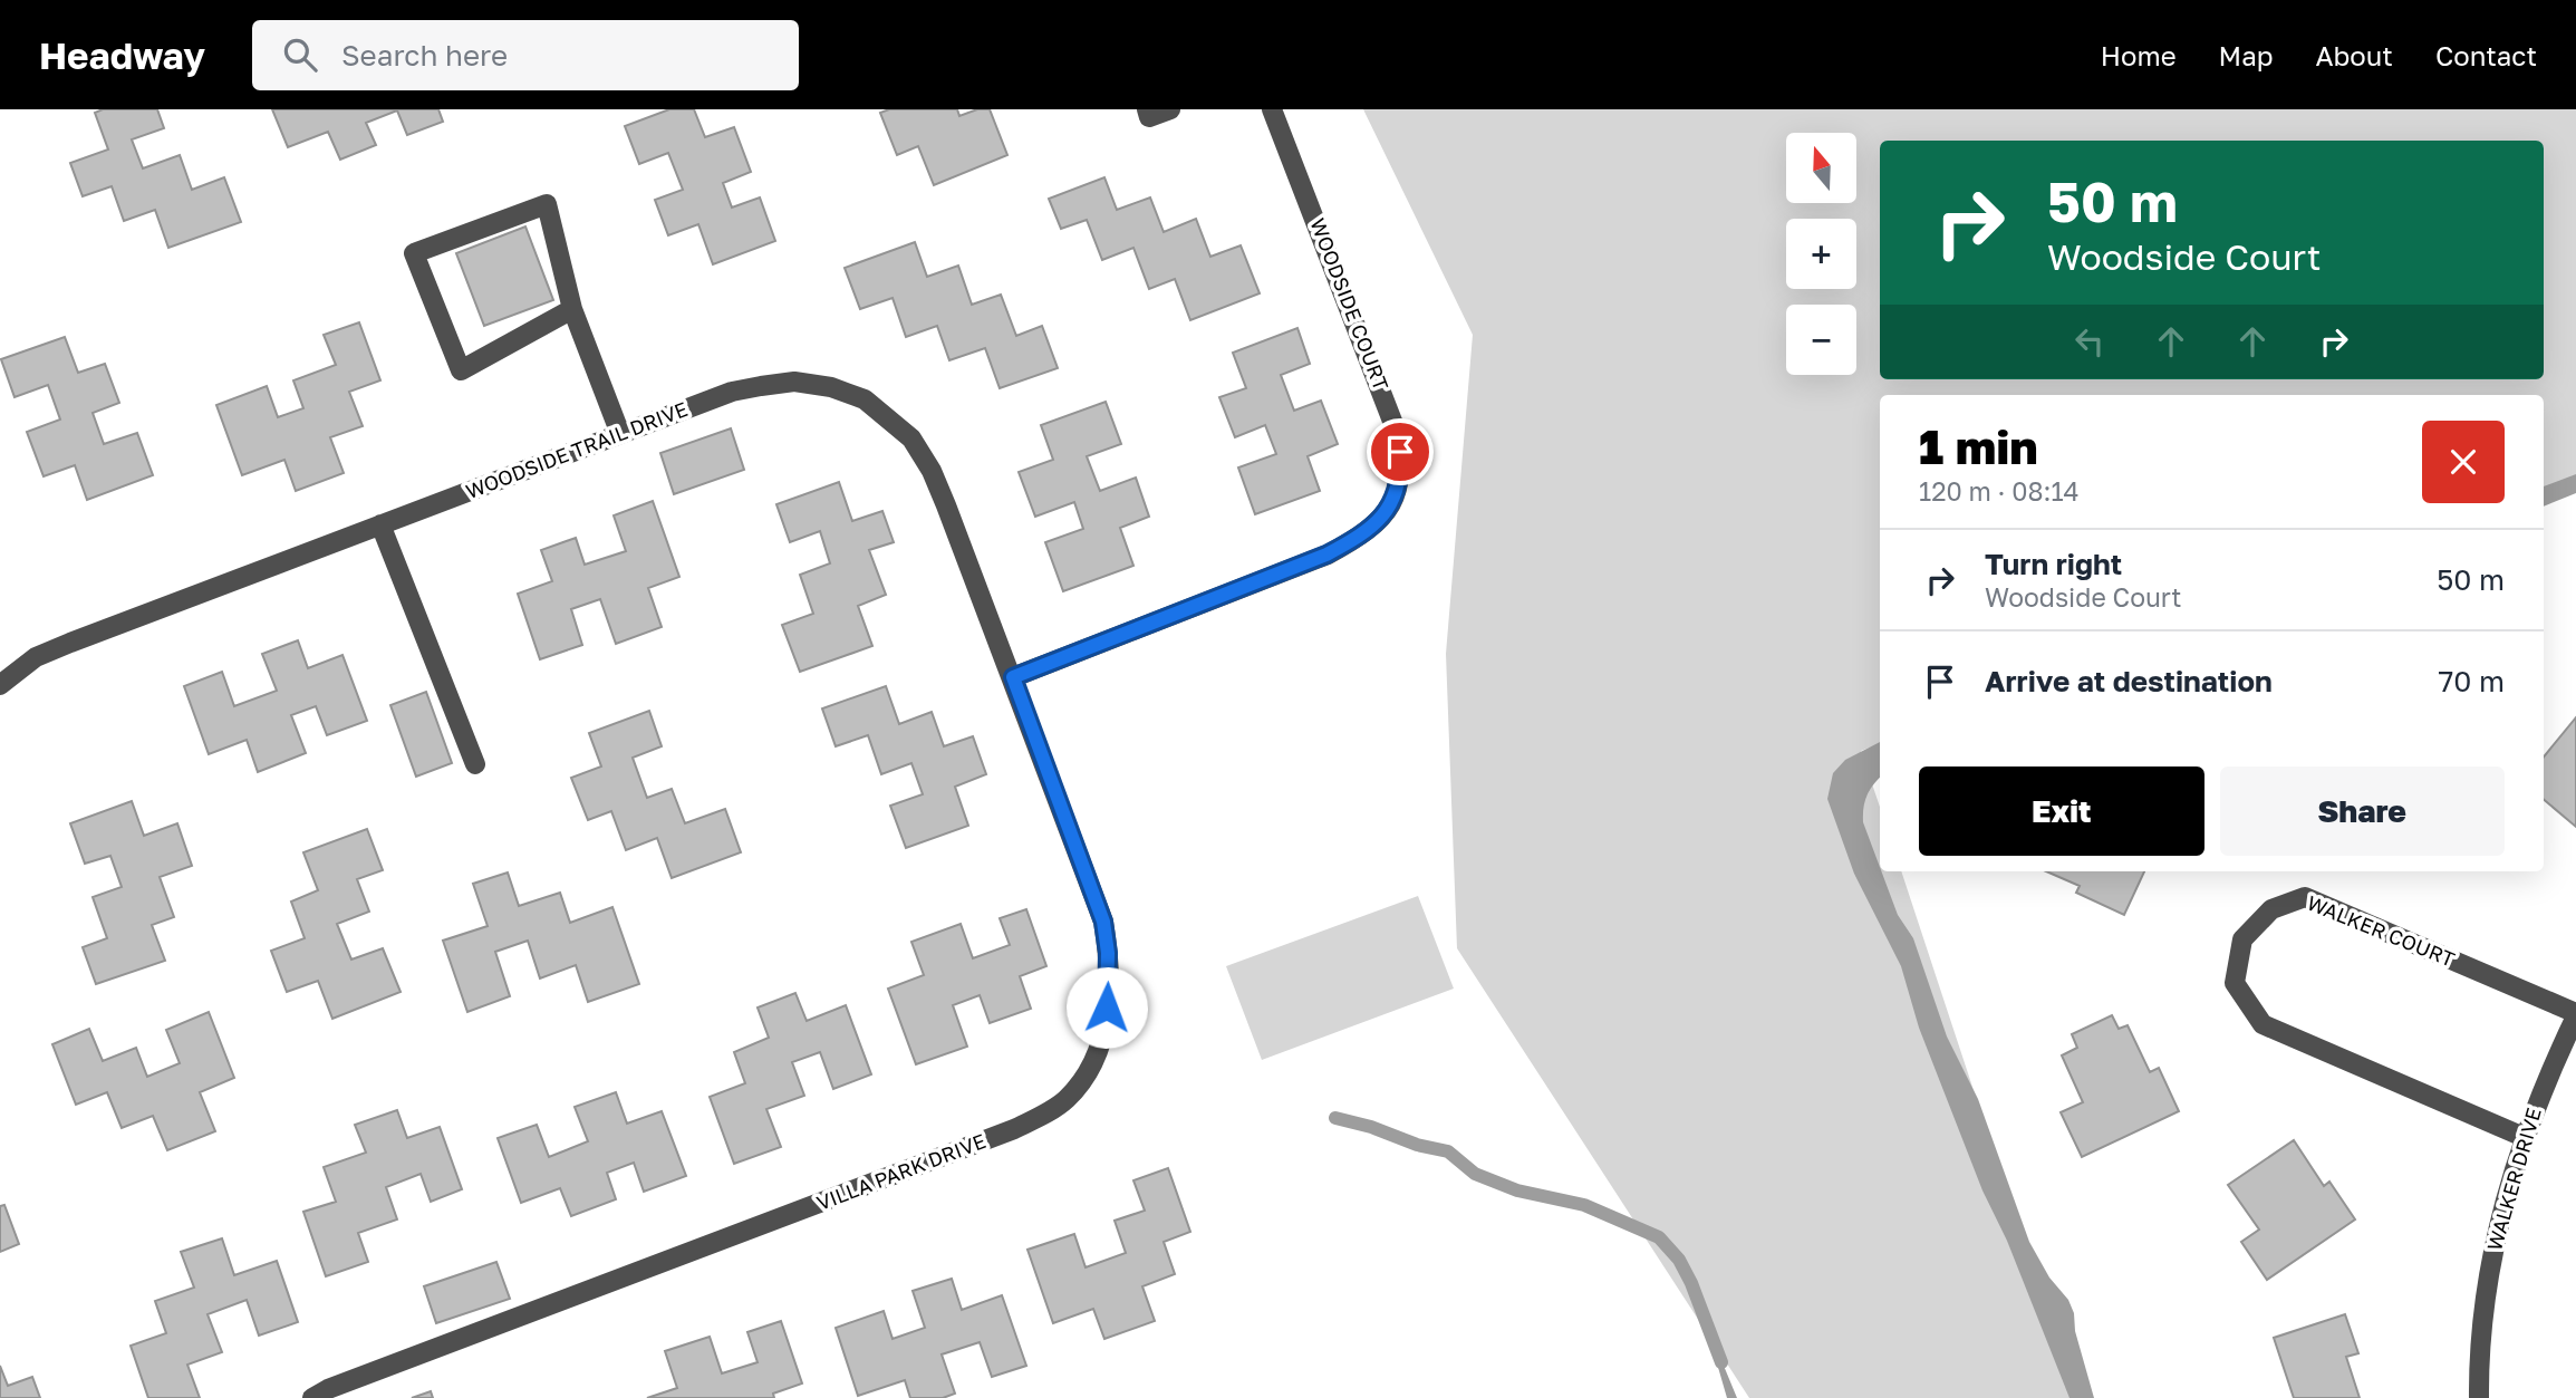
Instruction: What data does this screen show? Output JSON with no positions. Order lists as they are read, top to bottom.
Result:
{
  "streets": {
    "street": [
      "WOODSIDE COURT",
      "WOODSIDE TRAIL DRIVE",
      "WALKER COURT",
      "VILLA PARK DRIVE",
      "WALKER DRIVE"
    ]
  },
  "crossings": [
    ["WOODSIDE COURT", "WOODSIDE TRAIL DRIVE"],
    ["WOODSIDE COURT", "VILLA PARK DRIVE"],
    ["WOODSIDE TRAIL DRIVE", "VILLA PARK DRIVE"],
    ["WALKER COURT", "WALKER DRIVE"]
  ],
  "north": "top",
  "page": {
    "header": "Headway",
    "search": "Search here",
    "nav": [
      "Home",
      "Map",
      "About",
      "Contact"
    ],
    "map_buttons": ["+", "−"],
    "turn": ["50 m", "Woodside Court"],
    "heading": ["1 min", "120 m · 08:14"],
    "list": [
      {
        "name": "Turn right",
        "note": "Woodside Court",
        "value": "50 m"
      },
      {
        "name": "Arrive at destination",
        "value": "70 m"
      }
    ],
    "buttons": ["Exit", "Share"]
  }
}
